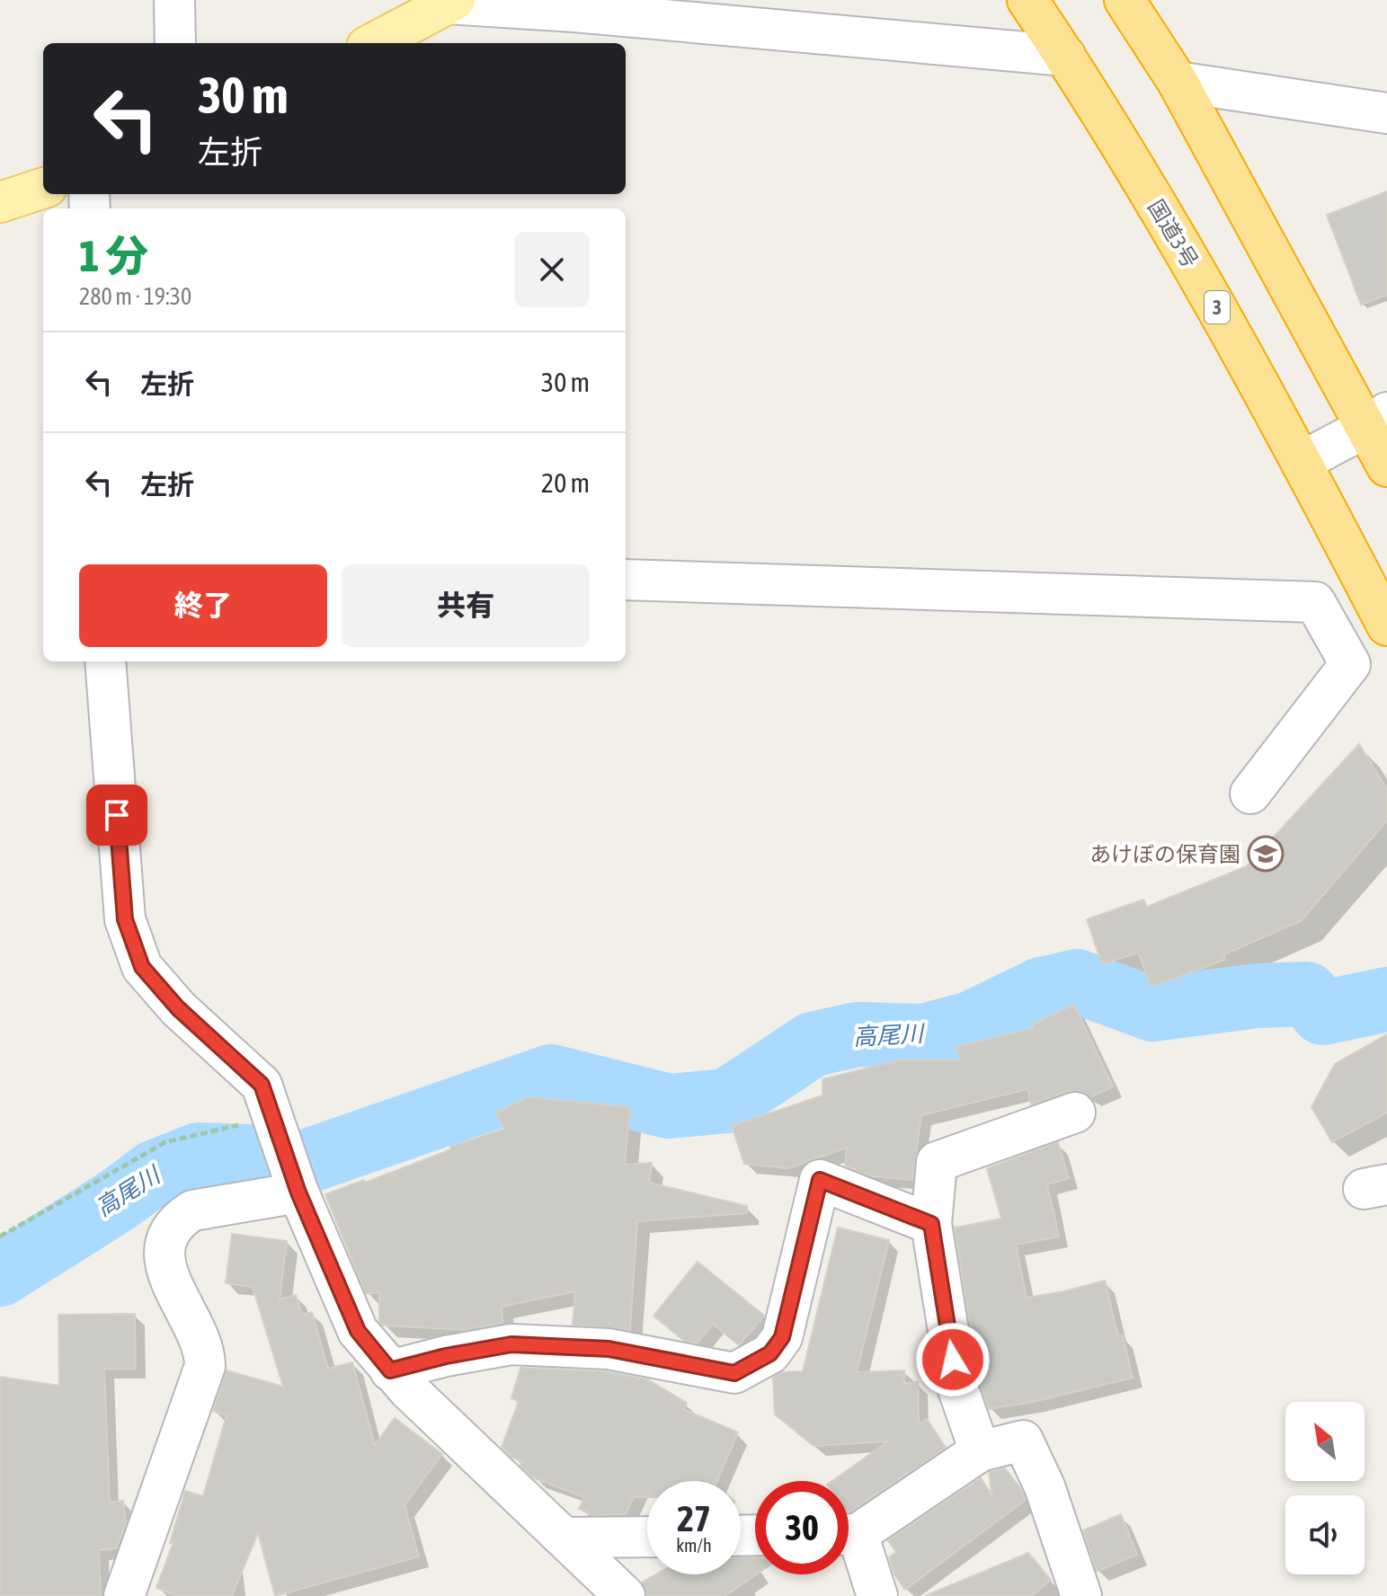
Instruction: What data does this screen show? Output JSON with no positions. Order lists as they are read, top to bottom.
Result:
{
  "streets": {
    "highway": ["国道3号", "3"]
  },
  "water": ["高尾川"],
  "places": {
    "school or university": ["あけぼの保育園"]
  },
  "north": "top left",
  "page": {
    "turn": ["30 m", "左折"],
    "heading": ["1 分", "280 m · 19:30"],
    "list": [
      {
        "name": "左折",
        "value": "30 m"
      },
      {
        "name": "左折",
        "value": "20 m"
      }
    ],
    "buttons": ["終了", "共有"],
    "speed": "27 km/h",
    "limit": "30"
  }
}
